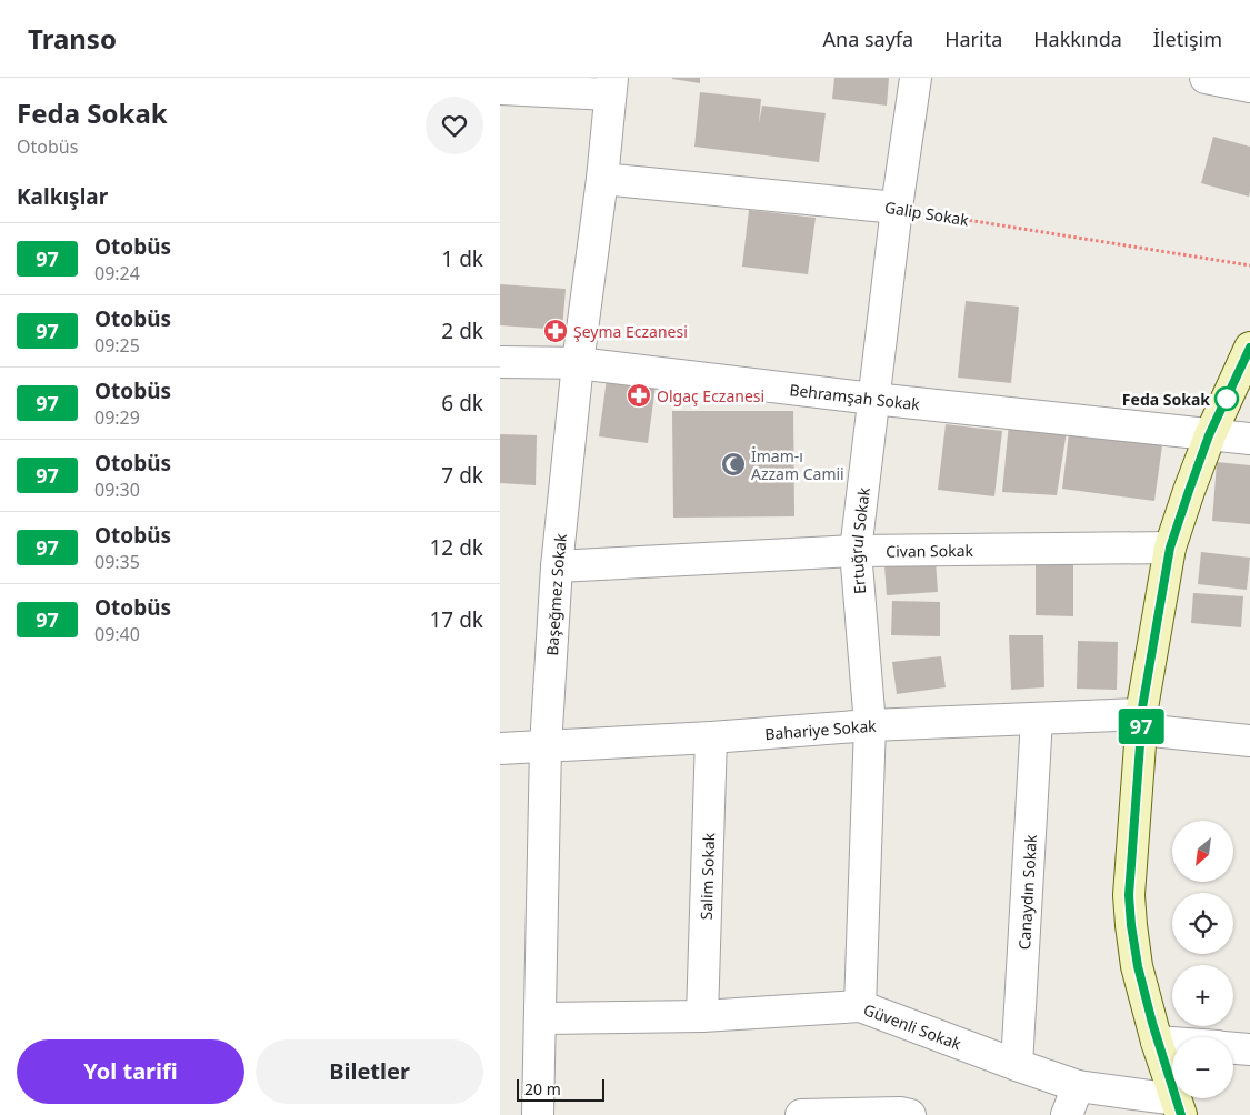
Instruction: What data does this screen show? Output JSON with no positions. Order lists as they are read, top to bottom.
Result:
{
  "streets": {
    "street": [
      "Galip Sokak",
      "Behramşah Sokak",
      "Ertuğrul Sokak",
      "Civan Sokak",
      "Başeğmez Sokak",
      "Bahariye Sokak",
      "Salim Sokak",
      "Canaydın Sokak",
      "Güvenli Sokak"
    ]
  },
  "crossings": [
    ["Galip Sokak", "Ertuğrul Sokak"],
    ["Galip Sokak", "Başeğmez Sokak"],
    ["Behramşah Sokak", "Ertuğrul Sokak"],
    ["Behramşah Sokak", "Başeğmez Sokak"],
    ["Ertuğrul Sokak", "Civan Sokak"],
    ["Ertuğrul Sokak", "Bahariye Sokak"],
    ["Ertuğrul Sokak", "Güvenli Sokak"],
    ["Civan Sokak", "Başeğmez Sokak"],
    ["Başeğmez Sokak", "Bahariye Sokak"],
    ["Başeğmez Sokak", "Güvenli Sokak"],
    ["Bahariye Sokak", "Salim Sokak"],
    ["Bahariye Sokak", "Canaydın Sokak"],
    ["Salim Sokak", "Güvenli Sokak"],
    ["Canaydın Sokak", "Güvenli Sokak"]
  ],
  "places": {
    "pharmacy": ["Şeyma Eczanesi", "Olgaç Eczanesi"],
    "other": ["Feda Sokak"],
    "mosque": ["İmam-ı Azzam Camii"]
  },
  "lines": ["bus line 97"],
  "scale_bar": "20 m",
  "north": "bottom left",
  "page": {
    "header": "Transo",
    "nav": [
      "Ana sayfa",
      "Harita",
      "Hakkında",
      "İletişim"
    ],
    "heading": [
      ["Feda Sokak", "Otobüs"],
      "Kalkışlar"
    ],
    "on_map": "97",
    "list": [
      {
        "mark": "97",
        "name": "Otobüs",
        "note": "09:24",
        "value": "1 dk"
      },
      {
        "mark": "97",
        "name": "Otobüs",
        "note": "09:25",
        "value": "2 dk"
      },
      {
        "mark": "97",
        "name": "Otobüs",
        "note": "09:29",
        "value": "6 dk"
      },
      {
        "mark": "97",
        "name": "Otobüs",
        "note": "09:30",
        "value": "7 dk"
      },
      {
        "mark": "97",
        "name": "Otobüs",
        "note": "09:35",
        "value": "12 dk"
      },
      {
        "mark": "97",
        "name": "Otobüs",
        "note": "09:40",
        "value": "17 dk"
      }
    ],
    "map_buttons": ["+", "−"],
    "buttons": ["Yol tarifi", "Biletler"],
    "scale": "20 m"
  }
}
